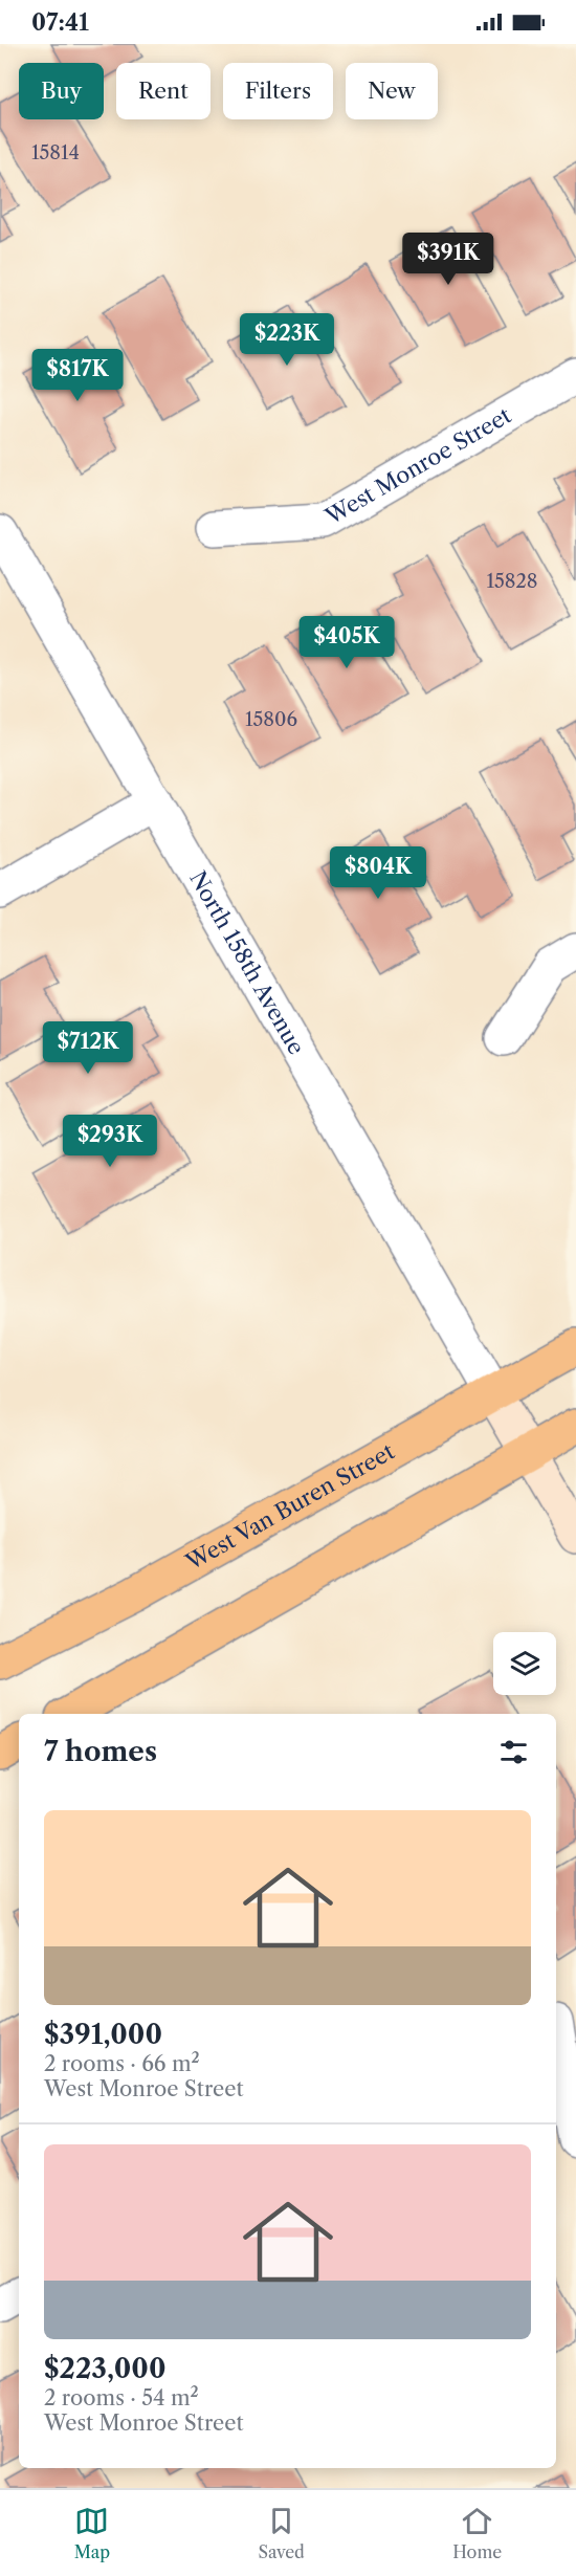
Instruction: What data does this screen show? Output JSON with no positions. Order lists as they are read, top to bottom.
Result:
{
  "streets": {
    "main road": ["West Van Buren Street"],
    "street": ["West Monroe Street", "North 158th Avenue"]
  },
  "crossings": [
    ["North 158th Avenue", "West Van Buren Street"]
  ],
  "house_numbers": ["15814", "15828", "15806"],
  "page": {
    "status": "07:41",
    "chip": [
      "Buy",
      "Rent",
      "Filters",
      "New"
    ],
    "price": [
      "$391K",
      "$223K",
      "$817K",
      "$405K",
      "$804K",
      "$712K",
      "$293K"
    ],
    "heading": "7 homes",
    "list": [
      {
        "name": "$391,000",
        "note": "2 rooms · 66 m² · West Monroe Street"
      },
      {
        "name": "$223,000",
        "note": "2 rooms · 54 m² · West Monroe Street"
      }
    ],
    "tabs": ["Map", "Saved", "Home"]
  }
}
